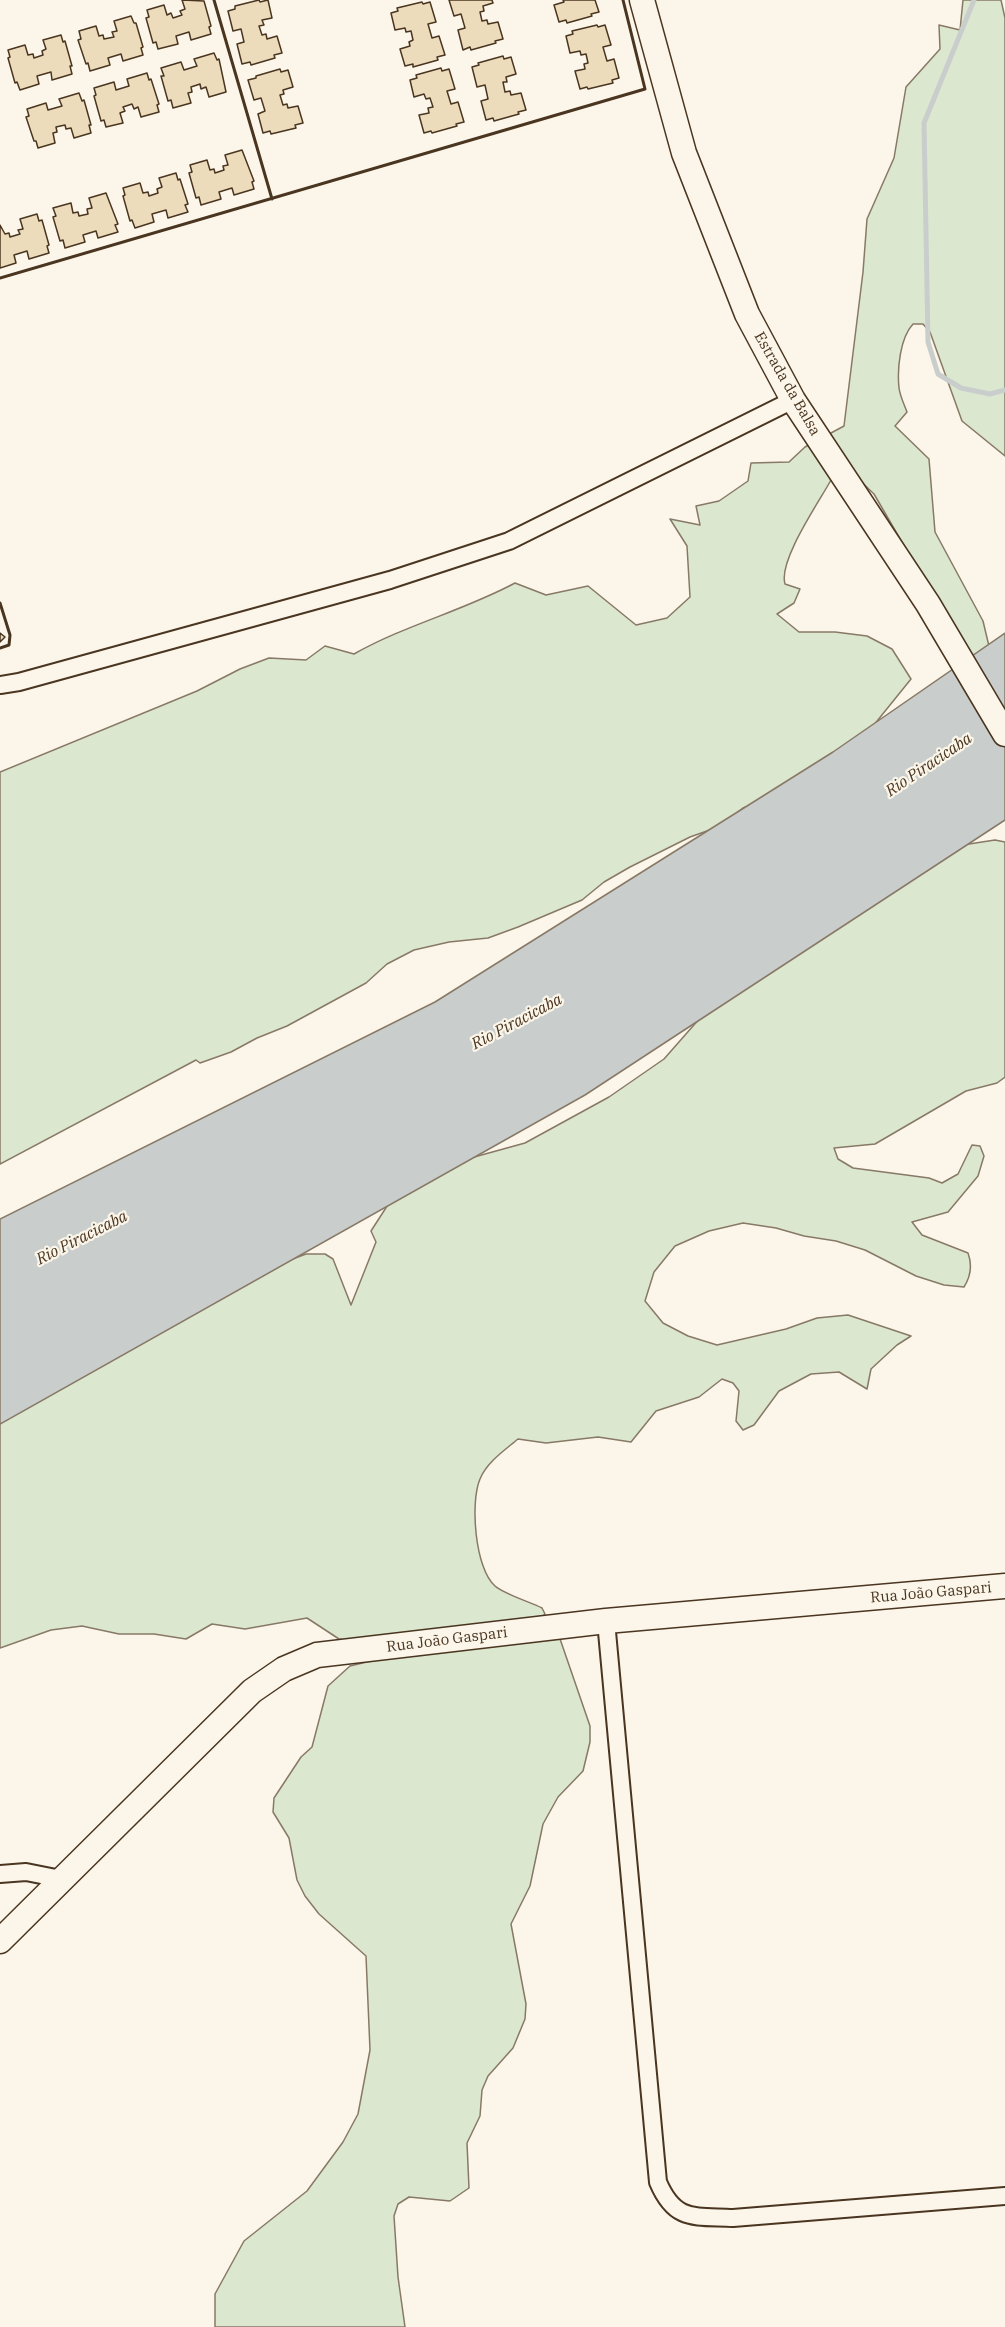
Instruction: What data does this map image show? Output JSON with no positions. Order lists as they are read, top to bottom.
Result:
{
  "streets": {
    "main road": ["Estrada da Balsa", "Rua João Gaspari"]
  },
  "water": ["Rio Piracicaba"]
}
